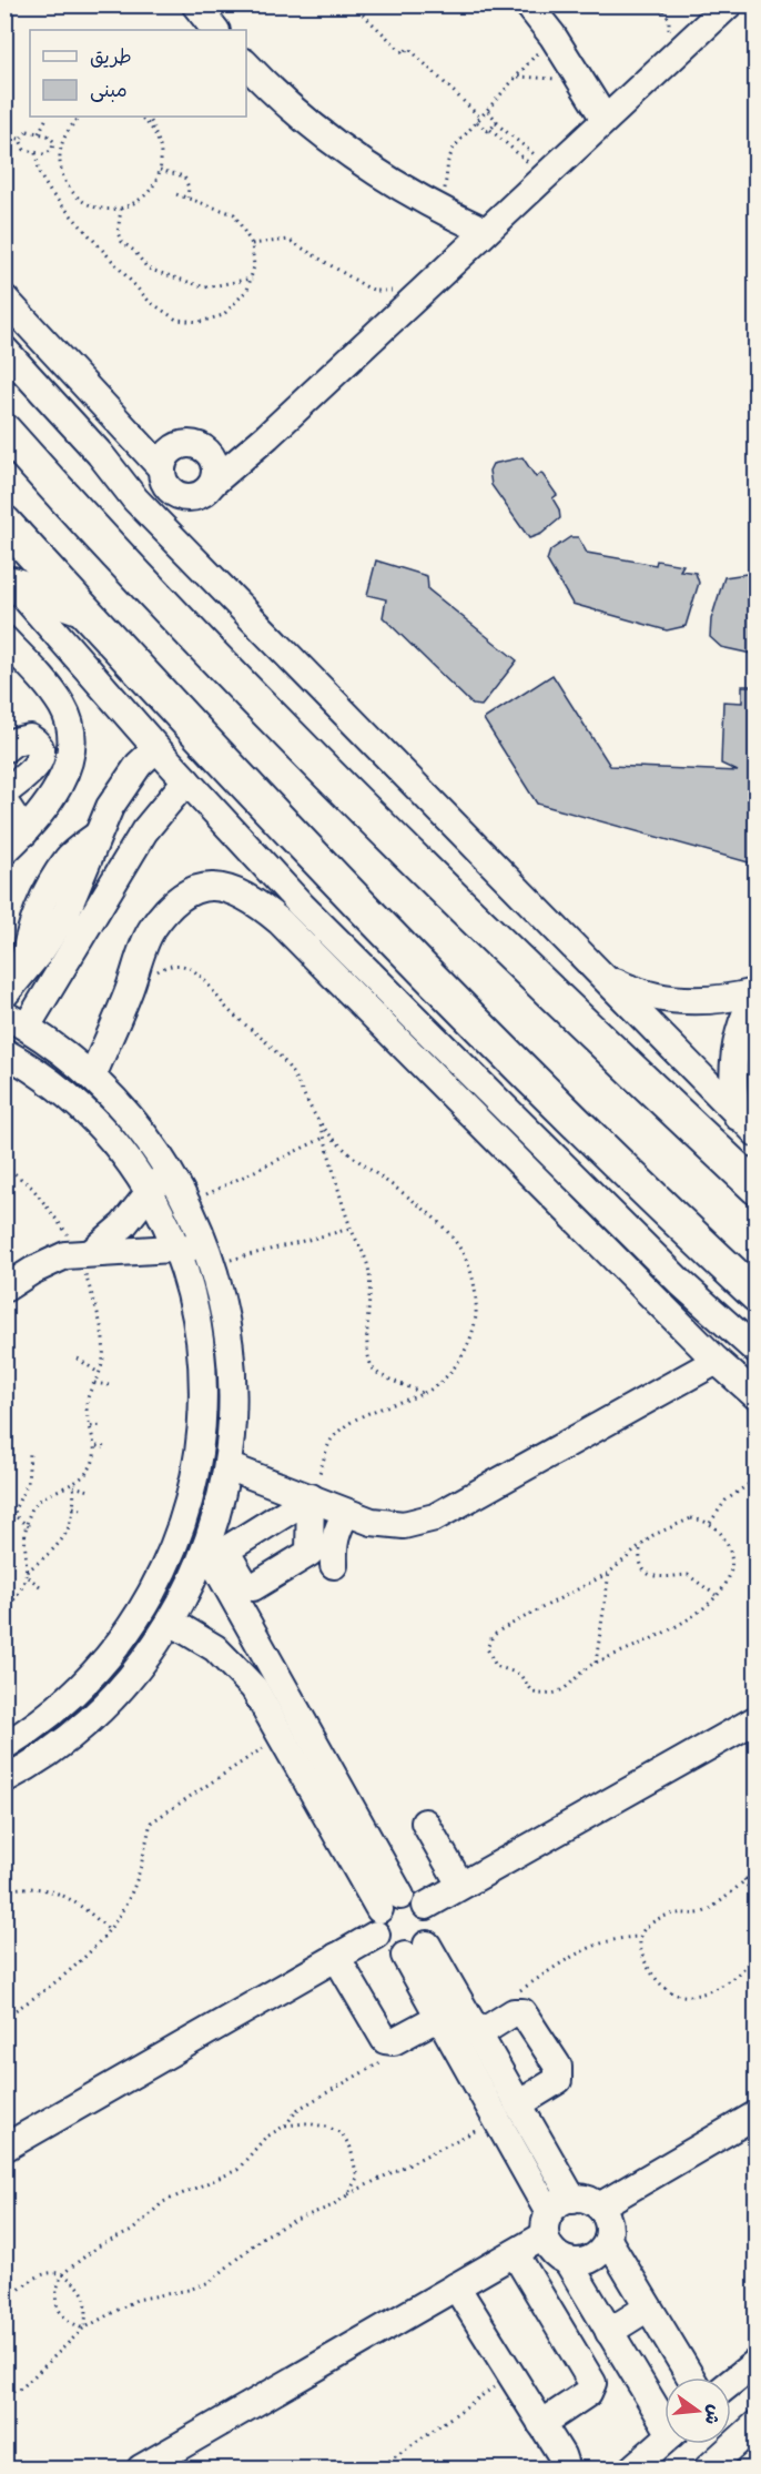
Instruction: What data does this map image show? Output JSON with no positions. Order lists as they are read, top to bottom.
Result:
{
  "legend": ["طريق", "مبنى"],
  "north": "right"
}
